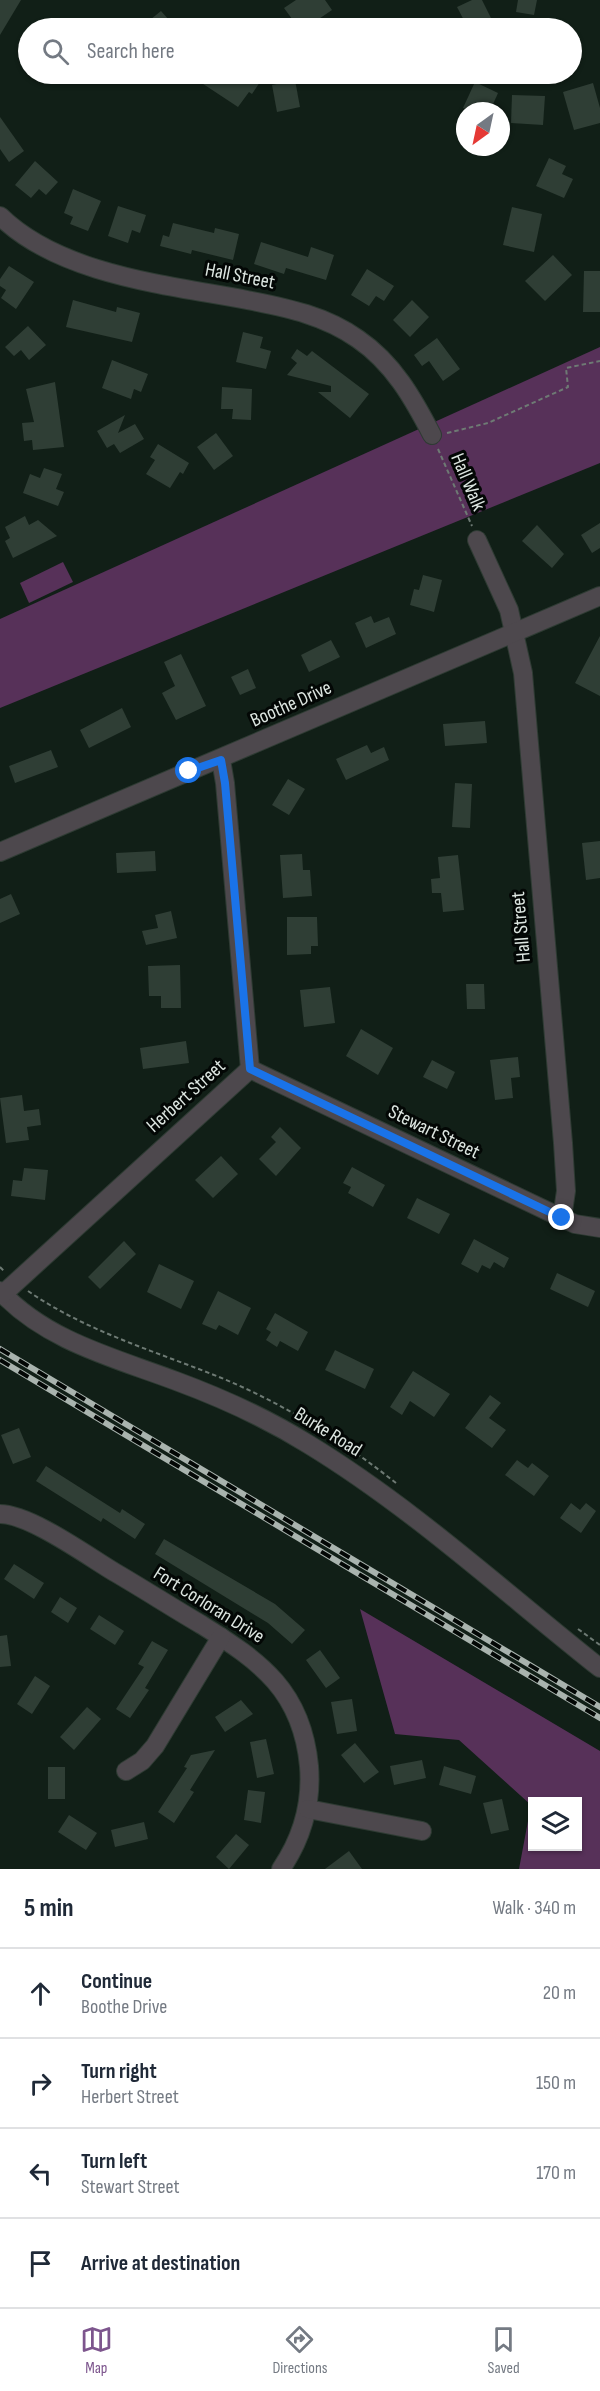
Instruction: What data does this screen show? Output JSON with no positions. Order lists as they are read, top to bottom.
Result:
{
  "streets": {
    "street": [
      "Hall Street",
      "Boothe Drive",
      "Herbert Street",
      "Stewart Street",
      "Burke Road",
      "Fort Corloran Drive"
    ],
    "path": ["Hall Walk"]
  },
  "crossings": [
    ["Hall Street", "Hall Walk"],
    ["Hall Street", "Boothe Drive"],
    ["Hall Street", "Stewart Street"],
    ["Boothe Drive", "Herbert Street"],
    ["Herbert Street", "Stewart Street"],
    ["Herbert Street", "Burke Road"]
  ],
  "north": "bottom left",
  "page": {
    "search": "Search here",
    "heading": ["5 min", "Walk · 340 m"],
    "list": [
      ["Continue", "Boothe Drive", "20 m"],
      ["Turn right", "Herbert Street", "150 m"],
      ["Turn left", "Stewart Street", "170 m"],
      "Arrive at destination"
    ],
    "nav": ["Map", "Directions", "Saved"]
  }
}
